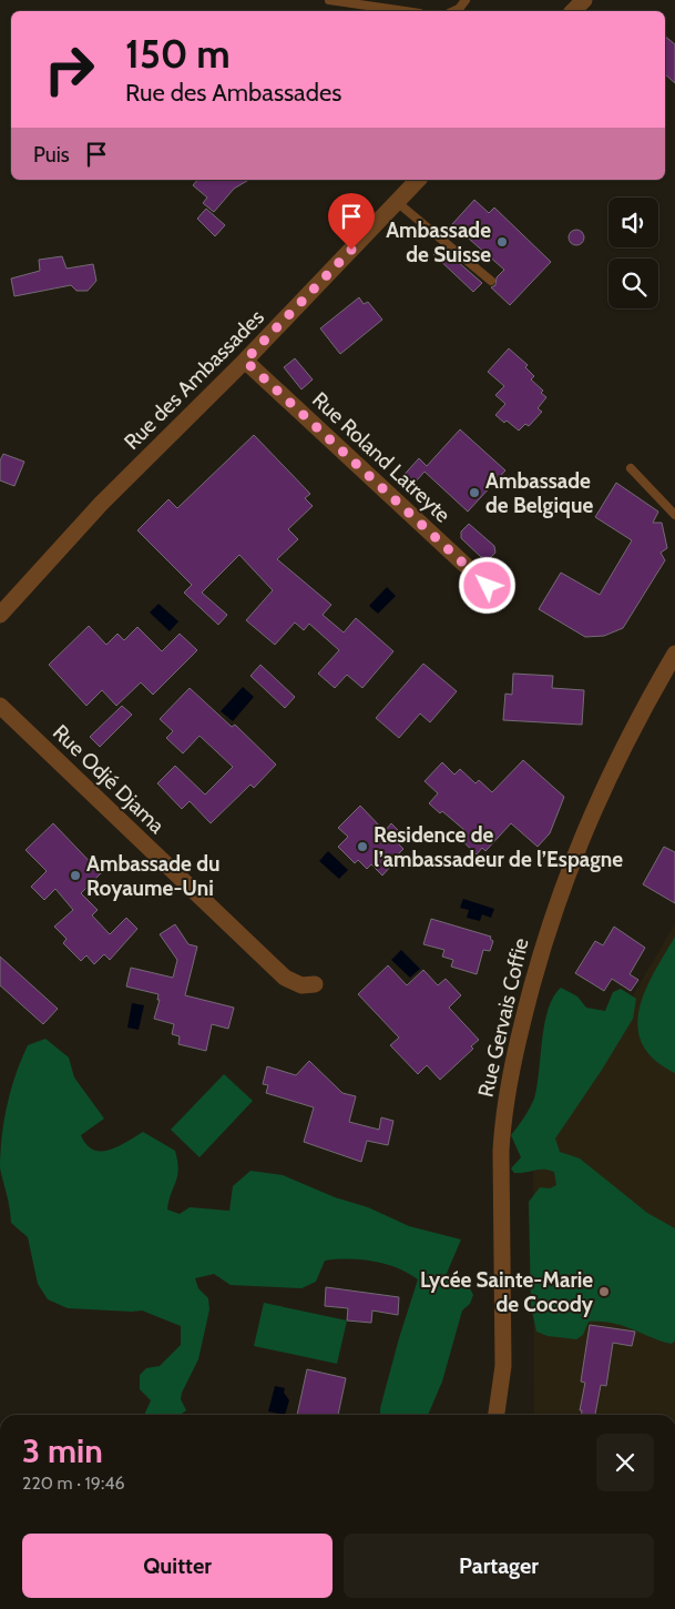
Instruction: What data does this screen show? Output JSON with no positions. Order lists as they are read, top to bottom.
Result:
{
  "streets": {
    "street": [
      "Rue des Ambassades",
      "Rue Roland Latreyte",
      "Rue Odjé Djama",
      "Rue Gervais Coffie"
    ]
  },
  "crossings": [
    ["Rue des Ambassades", "Rue Roland Latreyte"]
  ],
  "places": [
    "Ambassade de Suisse",
    "Ambassade de Belgique",
    "Residence de l’ambassadeur de l’Espagne",
    "Ambassade du Royaume-Uni",
    "Lycée Sainte-Marie de Cocody"
  ],
  "page": {
    "turn": ["150 m", "Rue des Ambassades"],
    "then": "Puis",
    "heading": ["3 min", "220 m · 19:46"],
    "buttons": ["Quitter", "Partager"]
  }
}
